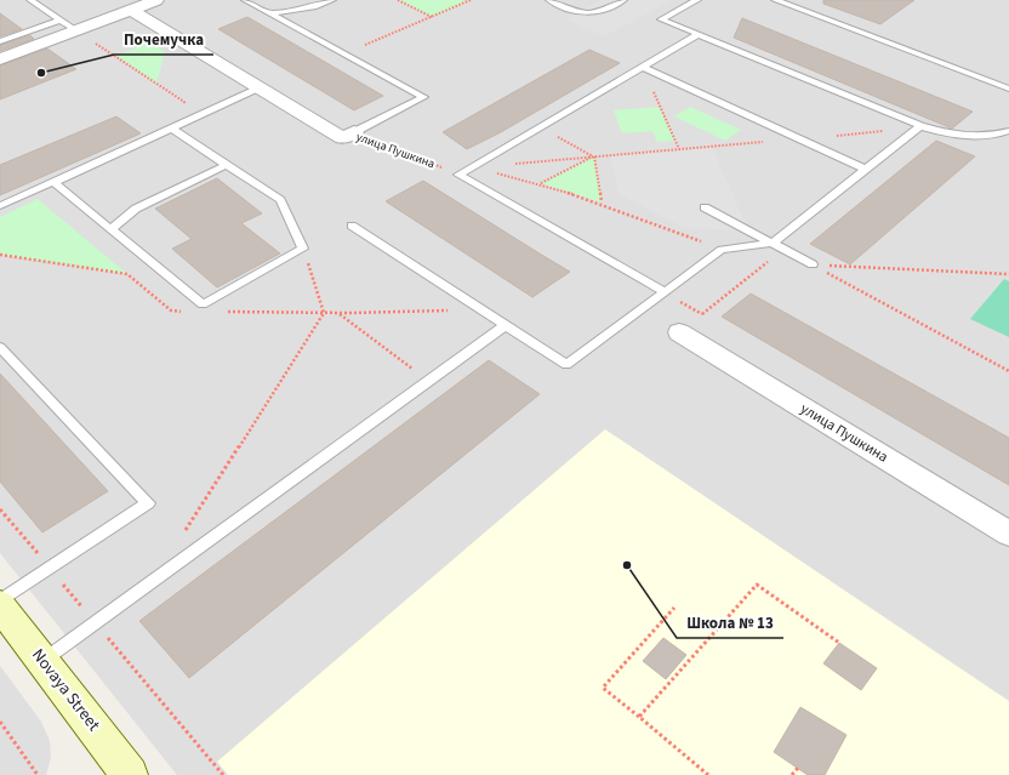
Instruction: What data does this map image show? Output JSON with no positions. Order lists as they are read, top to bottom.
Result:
{
  "streets": {
    "street": ["улица Пушкина", "Novaya Street"]
  },
  "places": ["Почемучка", "Школа № 13"]
}
